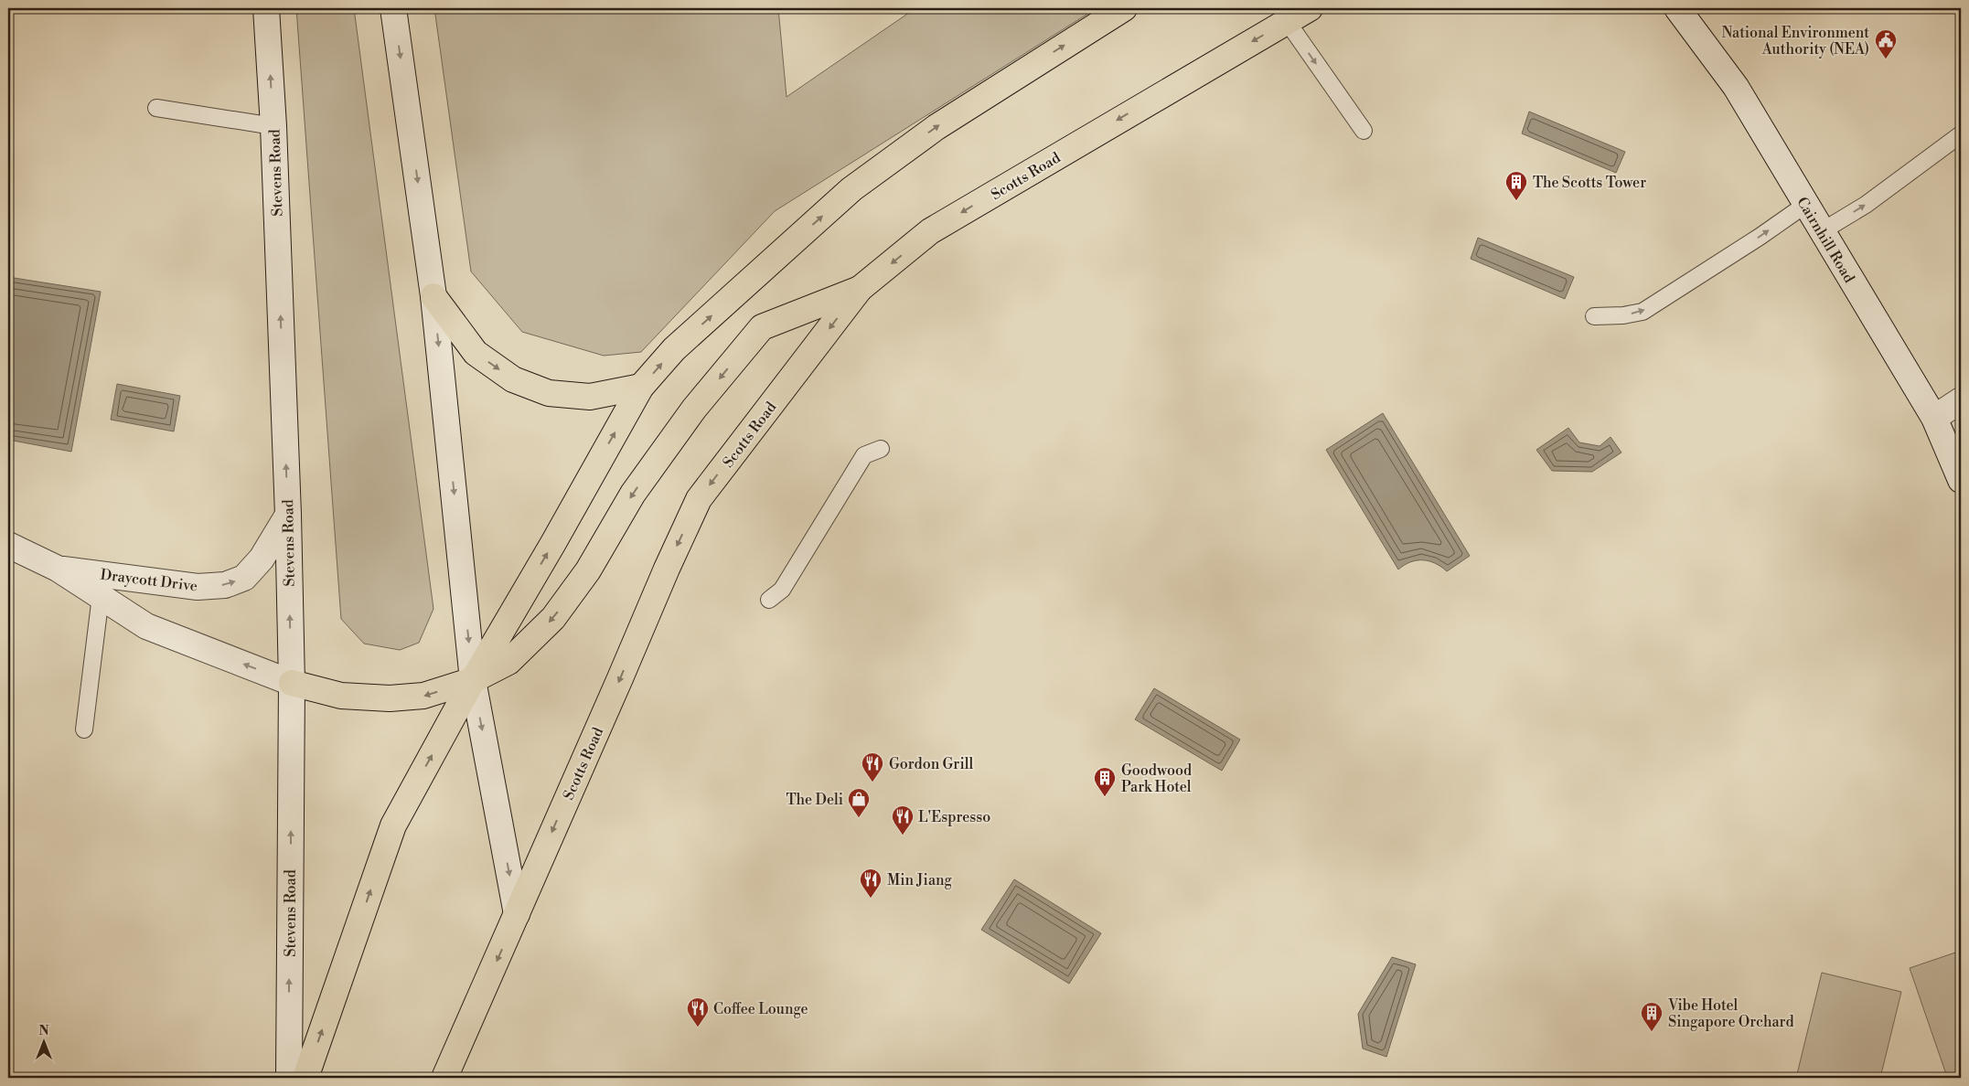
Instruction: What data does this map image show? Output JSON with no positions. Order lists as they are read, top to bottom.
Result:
{
  "streets": {
    "main road": [
      "Stevens Road",
      "Scotts Road",
      "Cairnhill Road",
      "Draycott Drive"
    ]
  },
  "crossings": [
    ["Stevens Road", "Draycott Drive"]
  ],
  "places": {
    "public building": ["National Environment Authority (NEA)"],
    "building": ["The Scotts Tower", "Goodwood Park Hotel", "Vibe Hotel Singapore Orchard"],
    "restaurant": [
      "Gordon Grill",
      "L'Espresso",
      "Min Jiang",
      "Coffee Lounge"
    ],
    "shop": ["The Deli"]
  },
  "north": "top"
}
